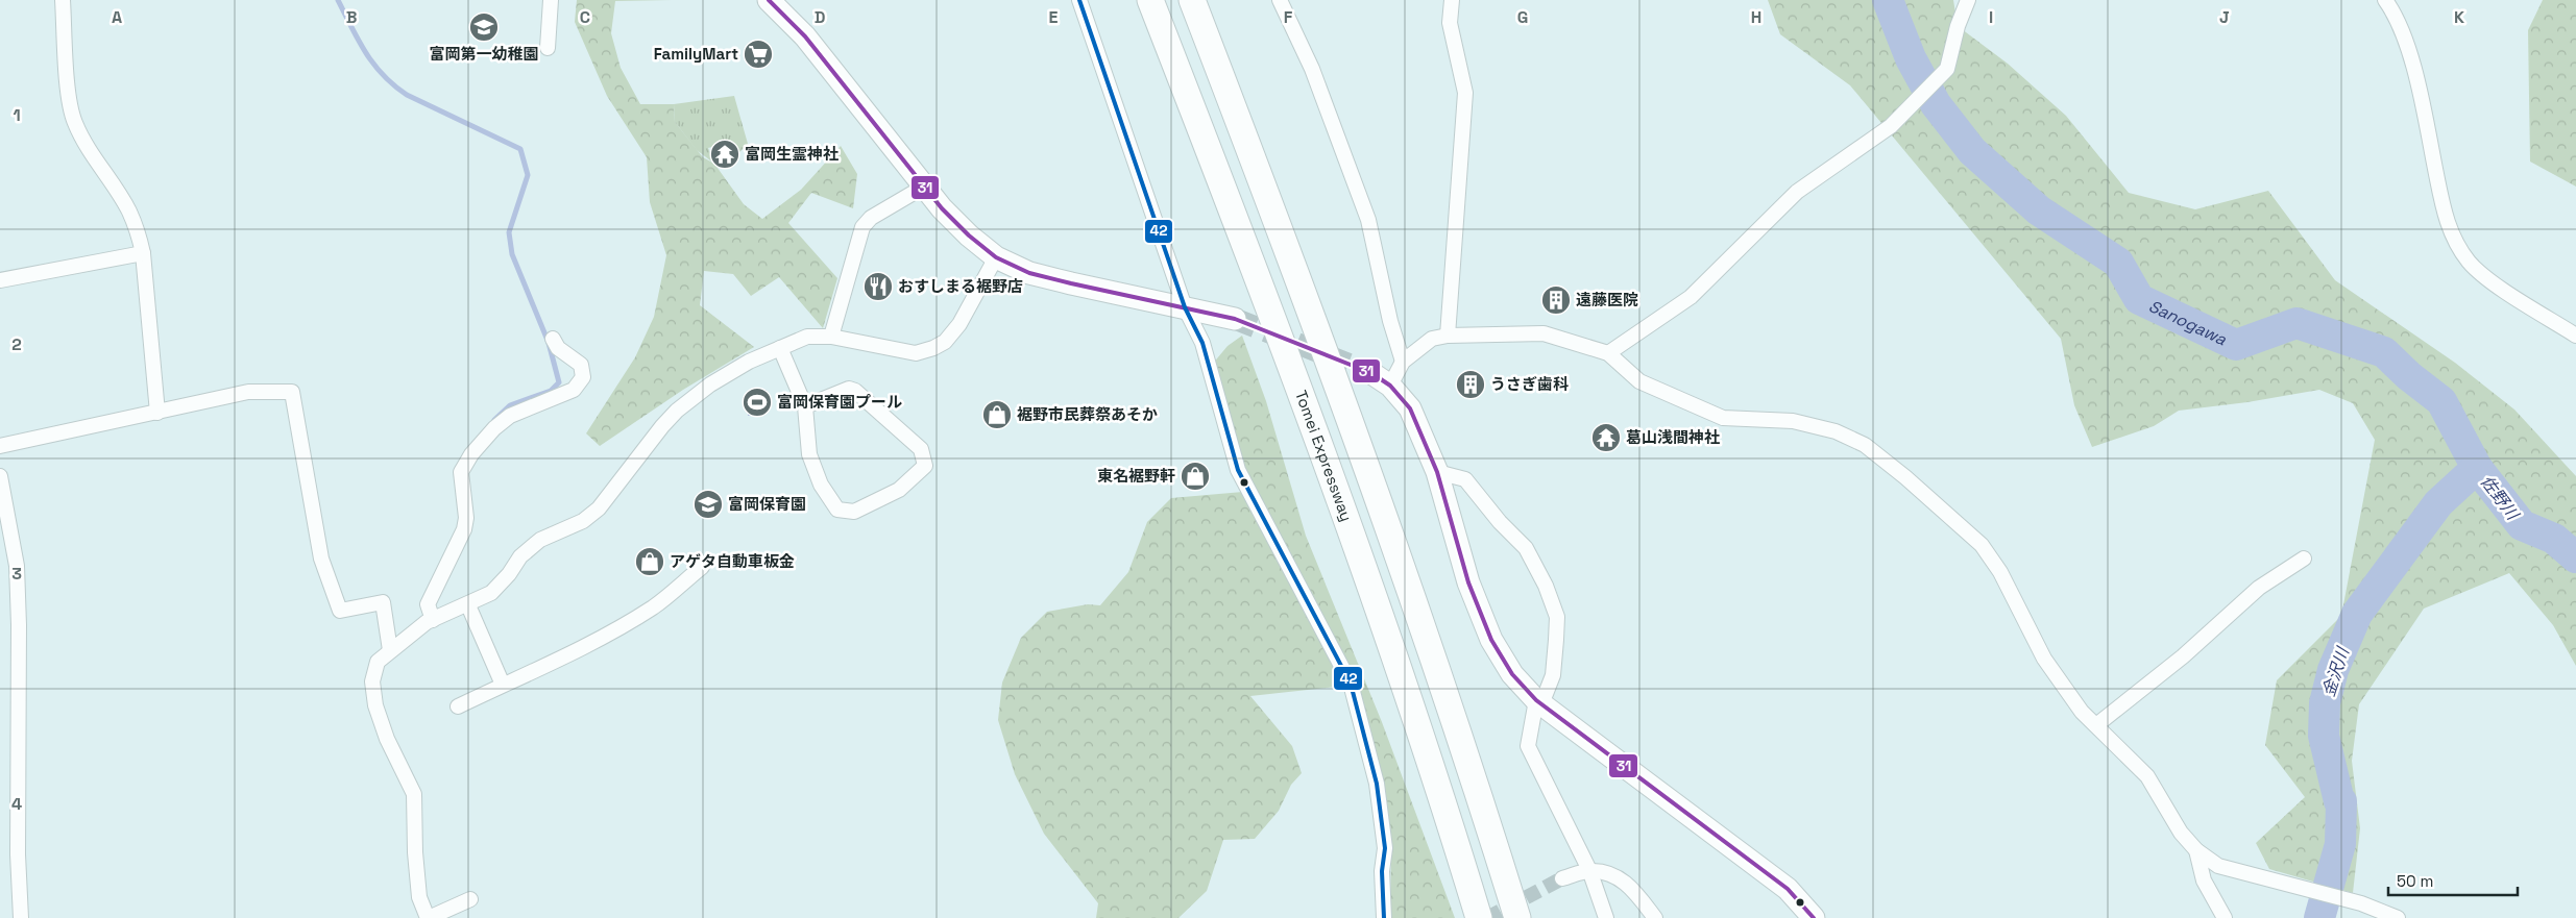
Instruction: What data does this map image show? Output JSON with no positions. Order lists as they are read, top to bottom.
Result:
{
  "streets": {
    "highway": ["Tomei Expressway"]
  },
  "water": ["Sanogawa", "佐野川", "金沢川"],
  "places": {
    "school or university": ["富岡第一幼稚園", "富岡保育園"],
    "supermarket": ["FamilyMart"],
    "temple": ["富岡生霊神社", "葛山浅間神社"],
    "restaurant": ["おすしまる裾野店"],
    "building": ["遠藤医院", "うさぎ歯科"],
    "sports": ["富岡保育園プール"],
    "shop": ["裾野市民葬祭あそか", "東名裾野軒", "アゲタ自動車板金"]
  },
  "lines": ["transit line 31", "transit line 42"],
  "scale_bar": "50 m",
  "grid": {
    "columns": [
      "A",
      "B",
      "C",
      "D",
      "E",
      "F",
      "G",
      "H",
      "I",
      "J",
      "K"
    ],
    "rows": [
      "1",
      "2",
      "3",
      "4"
    ]
  }
}
